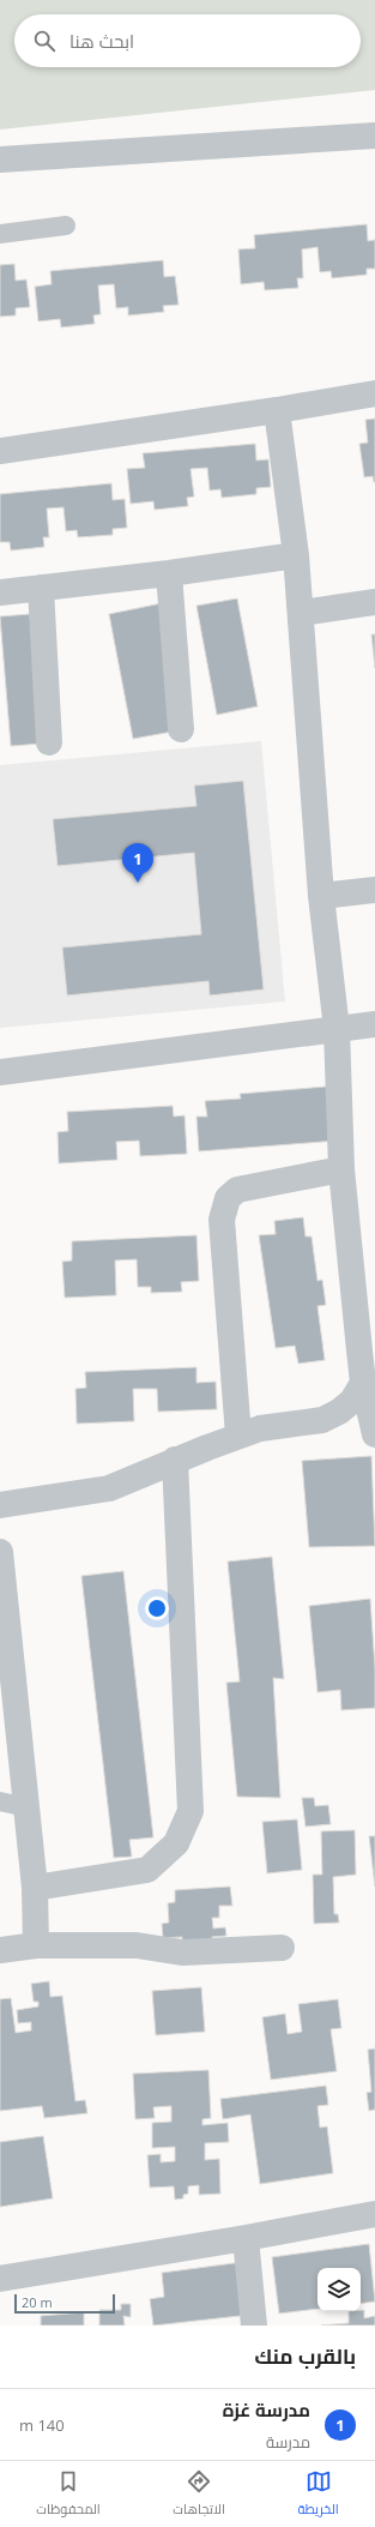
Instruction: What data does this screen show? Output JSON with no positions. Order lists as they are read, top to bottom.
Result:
{
  "scale_bar": "20 m",
  "page": {
    "search": "ابحث هنا",
    "pins": "1",
    "scale": "20 m",
    "heading": "بالقرب منك",
    "list": [
      {
        "mark": "1",
        "name": "مدرسة غزة",
        "note": "مدرسة",
        "value": "140 m"
      }
    ],
    "nav": ["الخريطة", "الاتجاهات", "المحفوظات"]
  }
}
